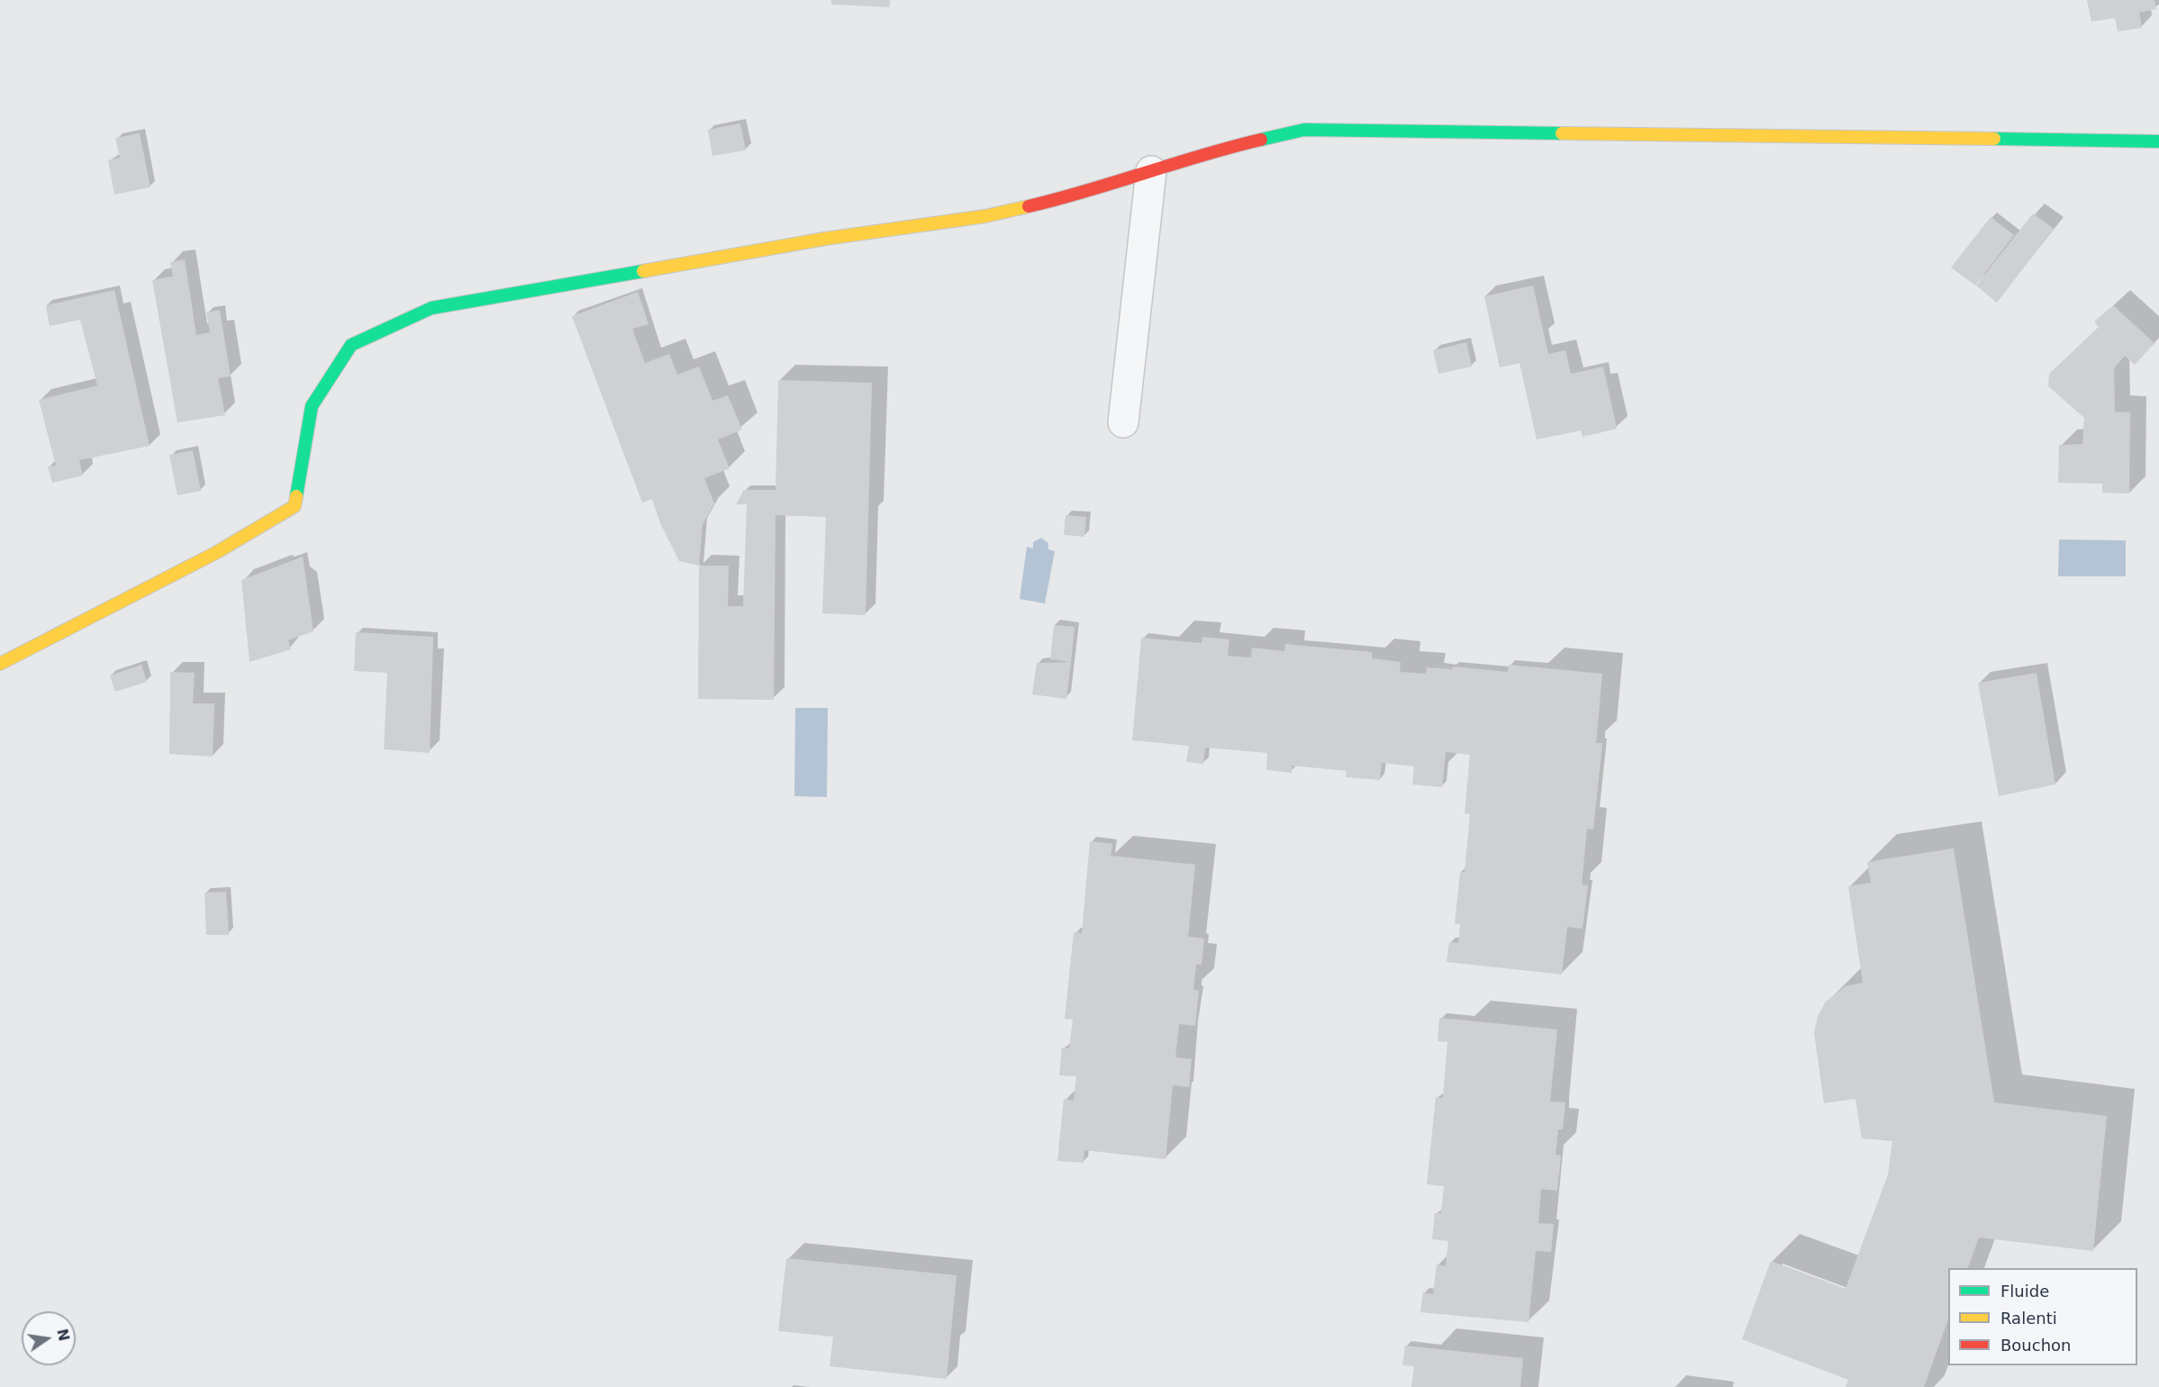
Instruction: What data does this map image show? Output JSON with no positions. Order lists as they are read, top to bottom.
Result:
{
  "legend": ["Fluide", "Ralenti", "Bouchon"],
  "north": "right"
}
